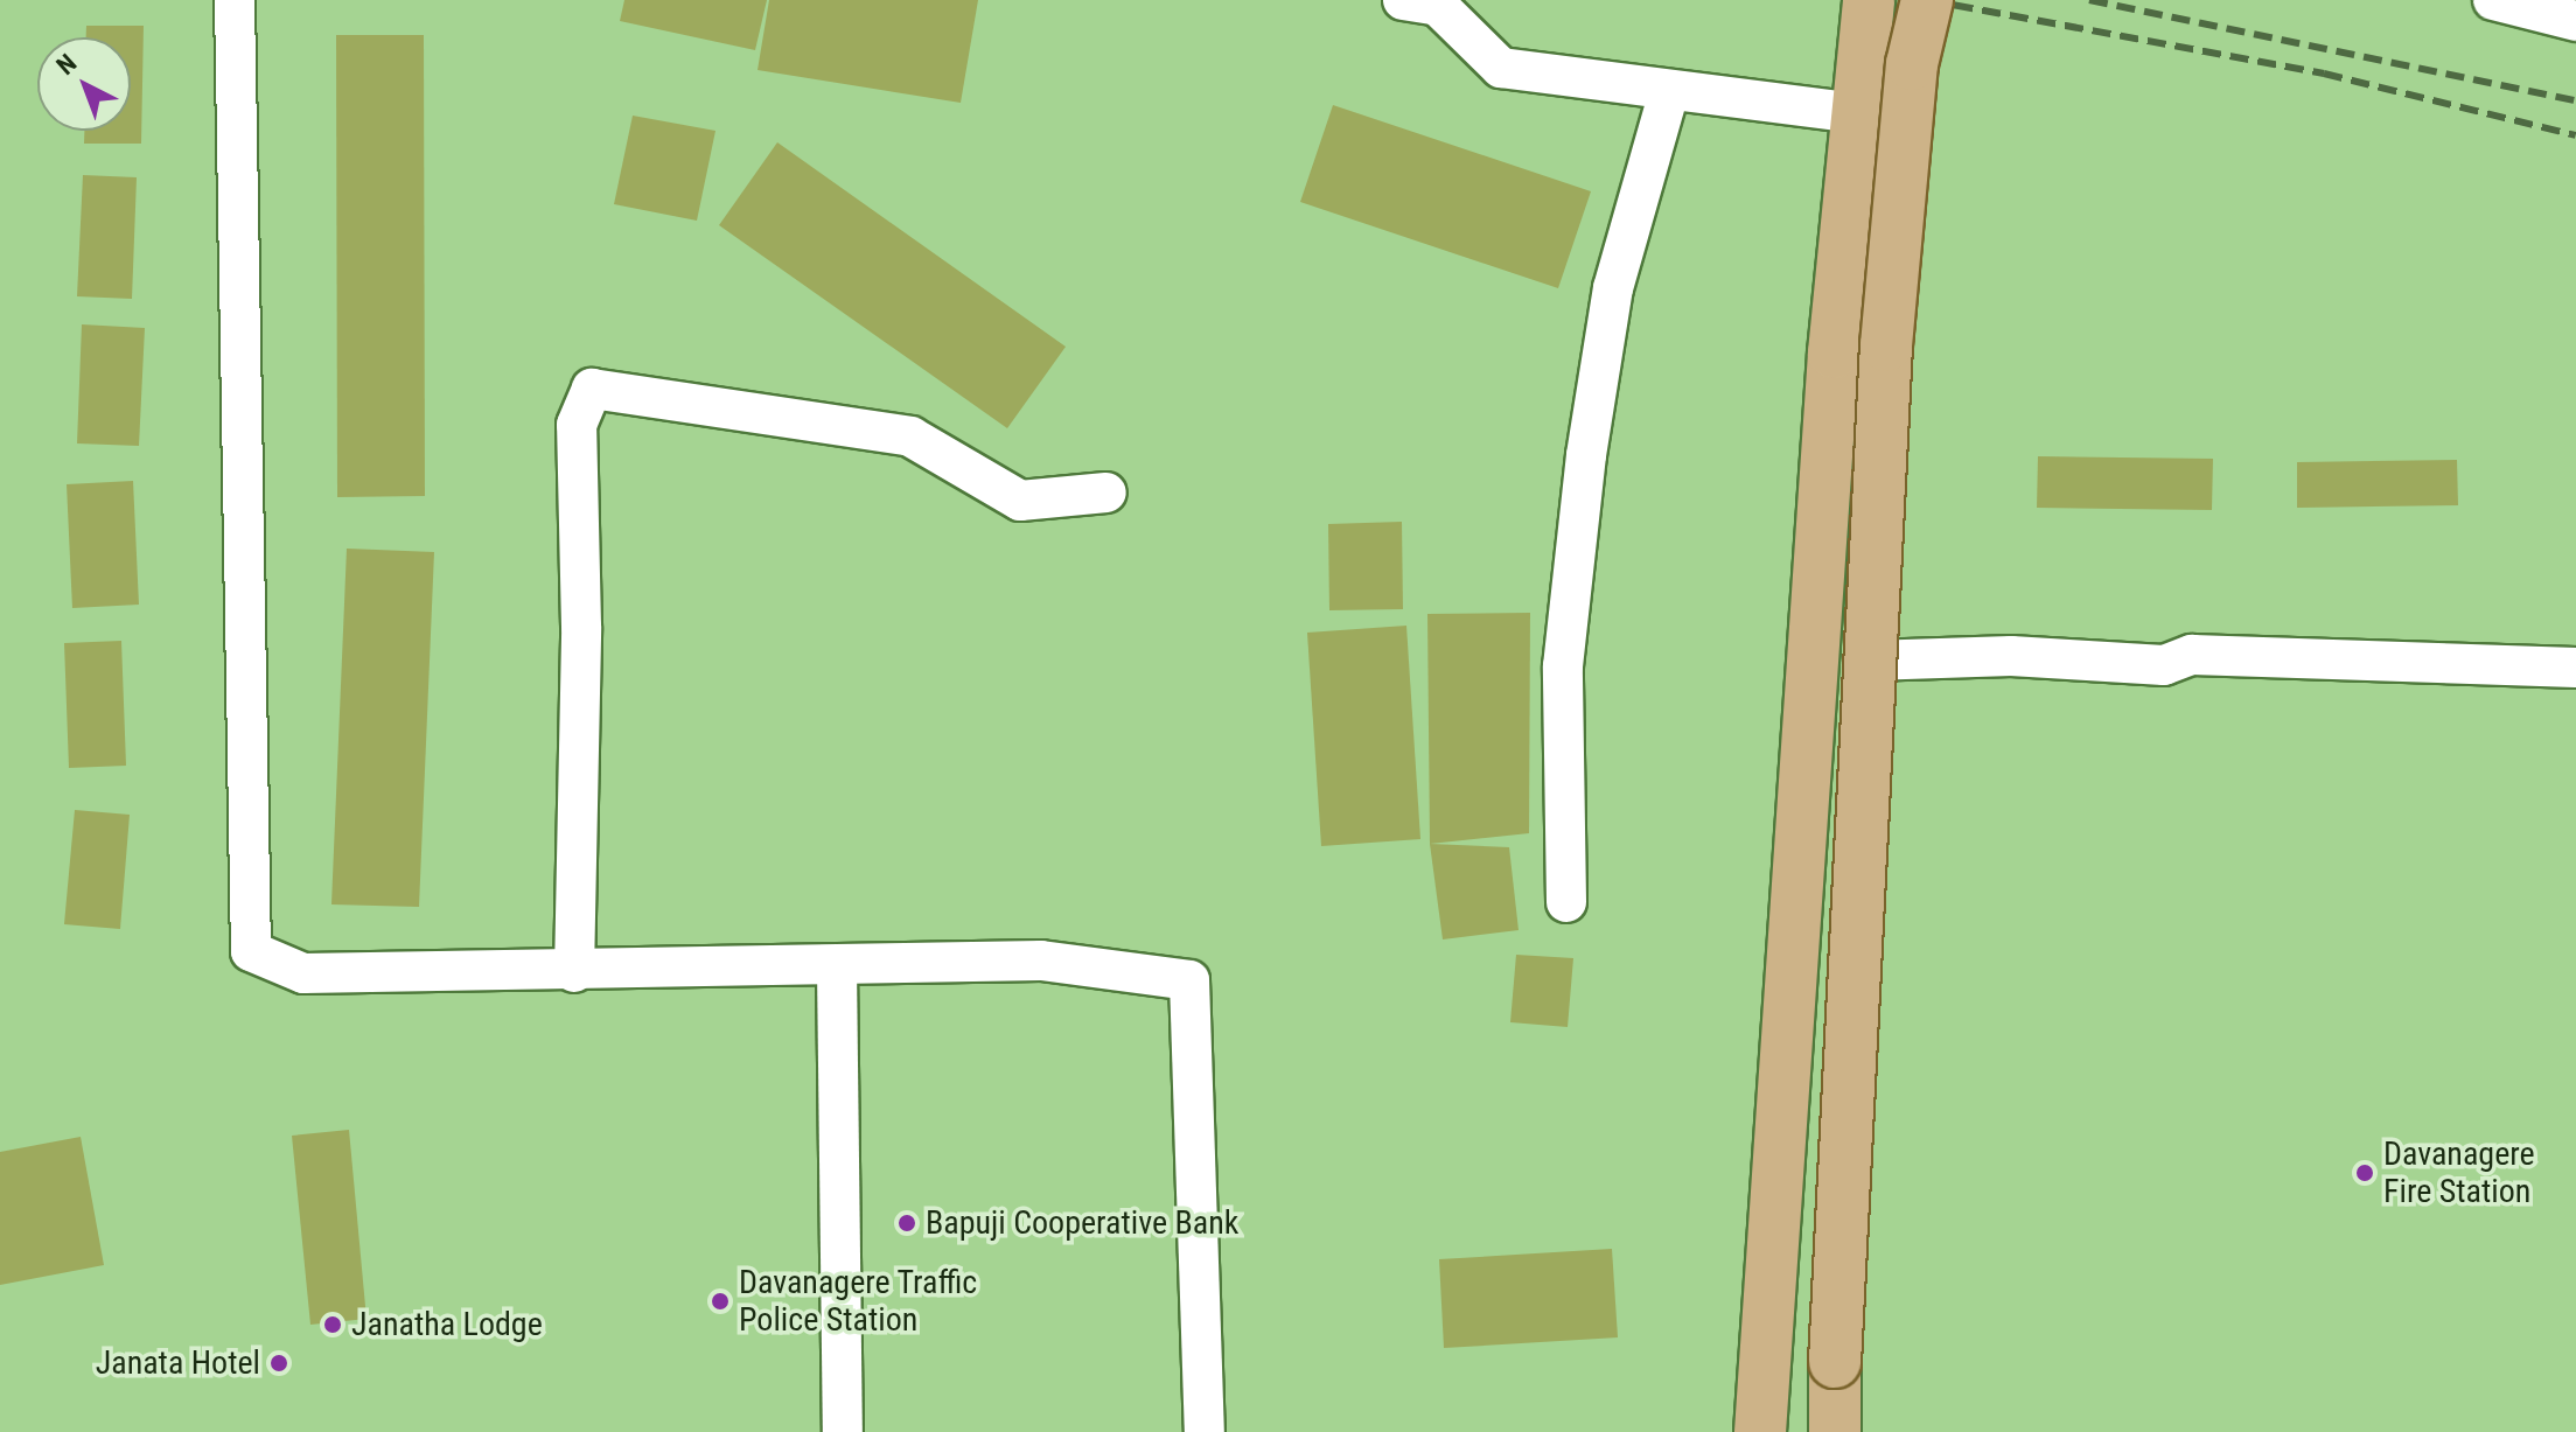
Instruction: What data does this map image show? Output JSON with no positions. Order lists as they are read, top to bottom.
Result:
{
  "places": [
    "Davanagere Fire Station",
    "Bapuji Cooperative Bank",
    "Davanagere Traffic Police Station",
    "Janatha Lodge",
    "Janata Hotel"
  ],
  "north": "top left"
}
